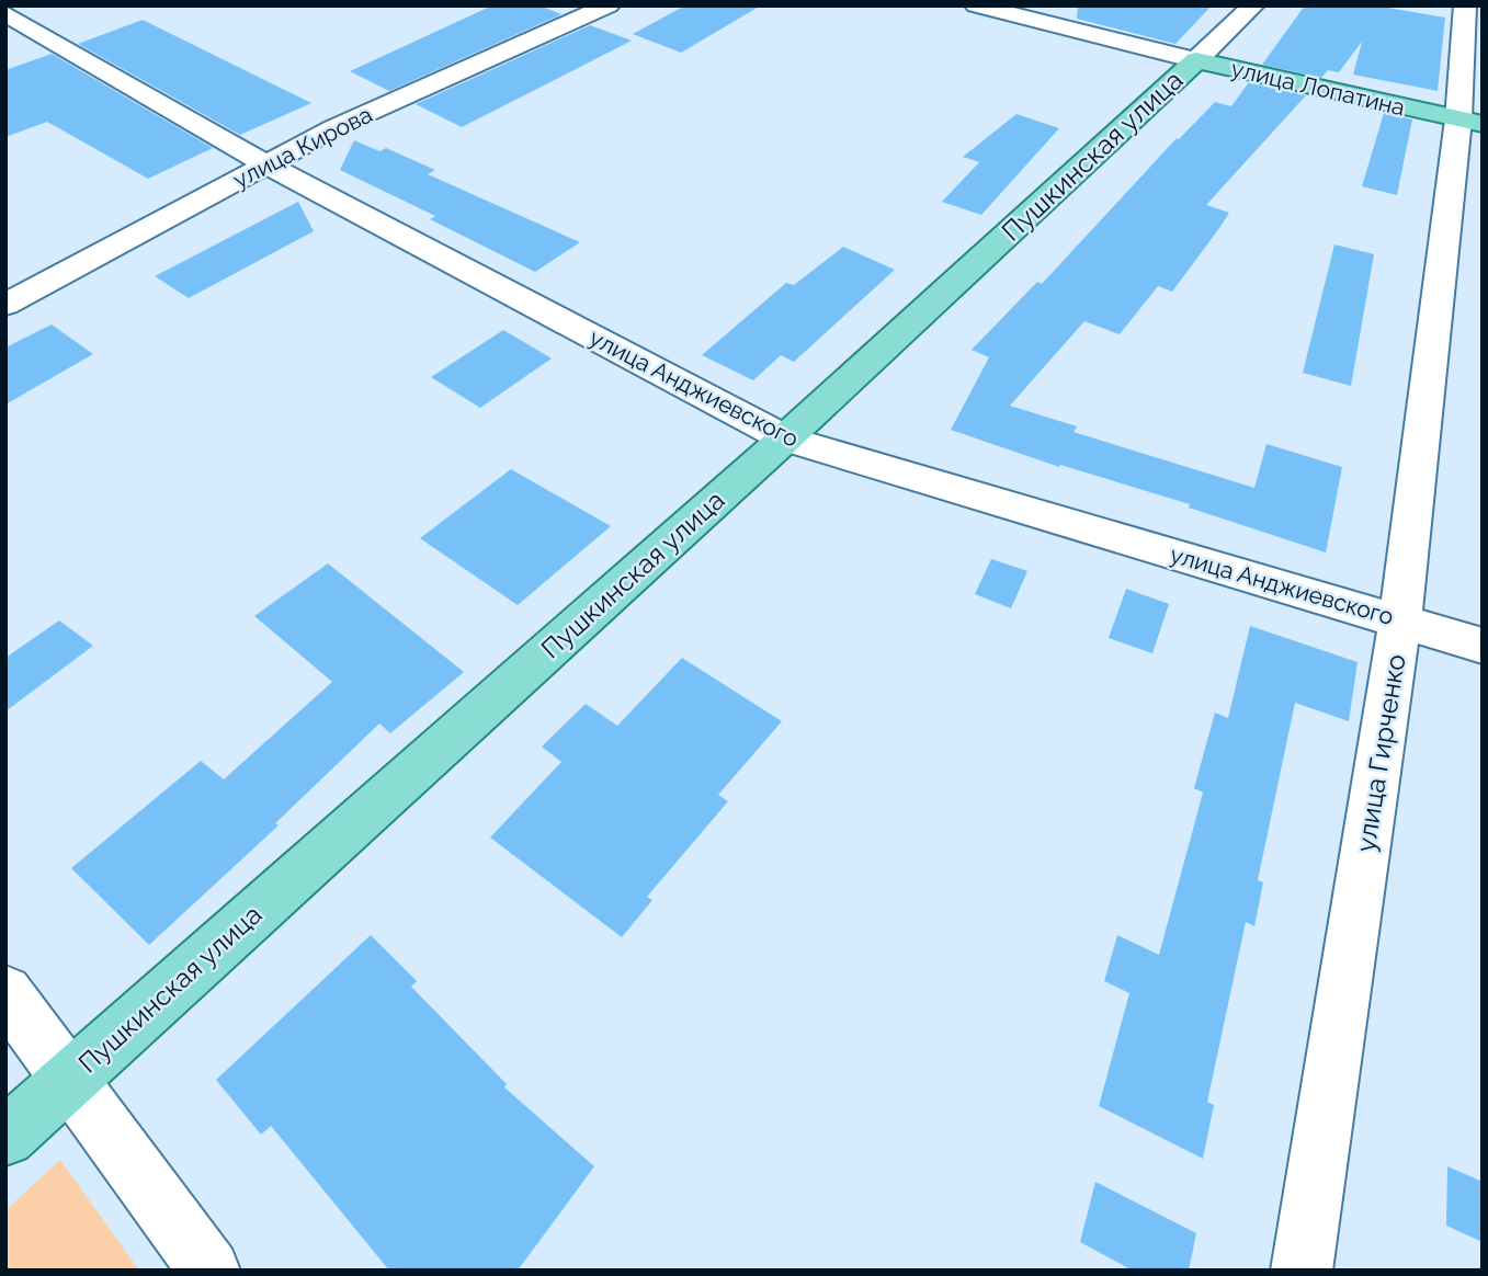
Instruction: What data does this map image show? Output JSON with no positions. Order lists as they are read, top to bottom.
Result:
{
  "streets": {
    "main road": ["улица Лопатина", "Пушкинская улица"],
    "street": ["улица Кирова", "улица Анджиевского", "улица Гирченко"]
  },
  "crossings": [
    ["улица Лопатина", "Пушкинская улица"],
    ["улица Лопатина", "улица Гирченко"],
    ["улица Кирова", "улица Анджиевского"],
    ["Пушкинская улица", "улица Анджиевского"],
    ["улица Анджиевского", "улица Гирченко"]
  ]
}
